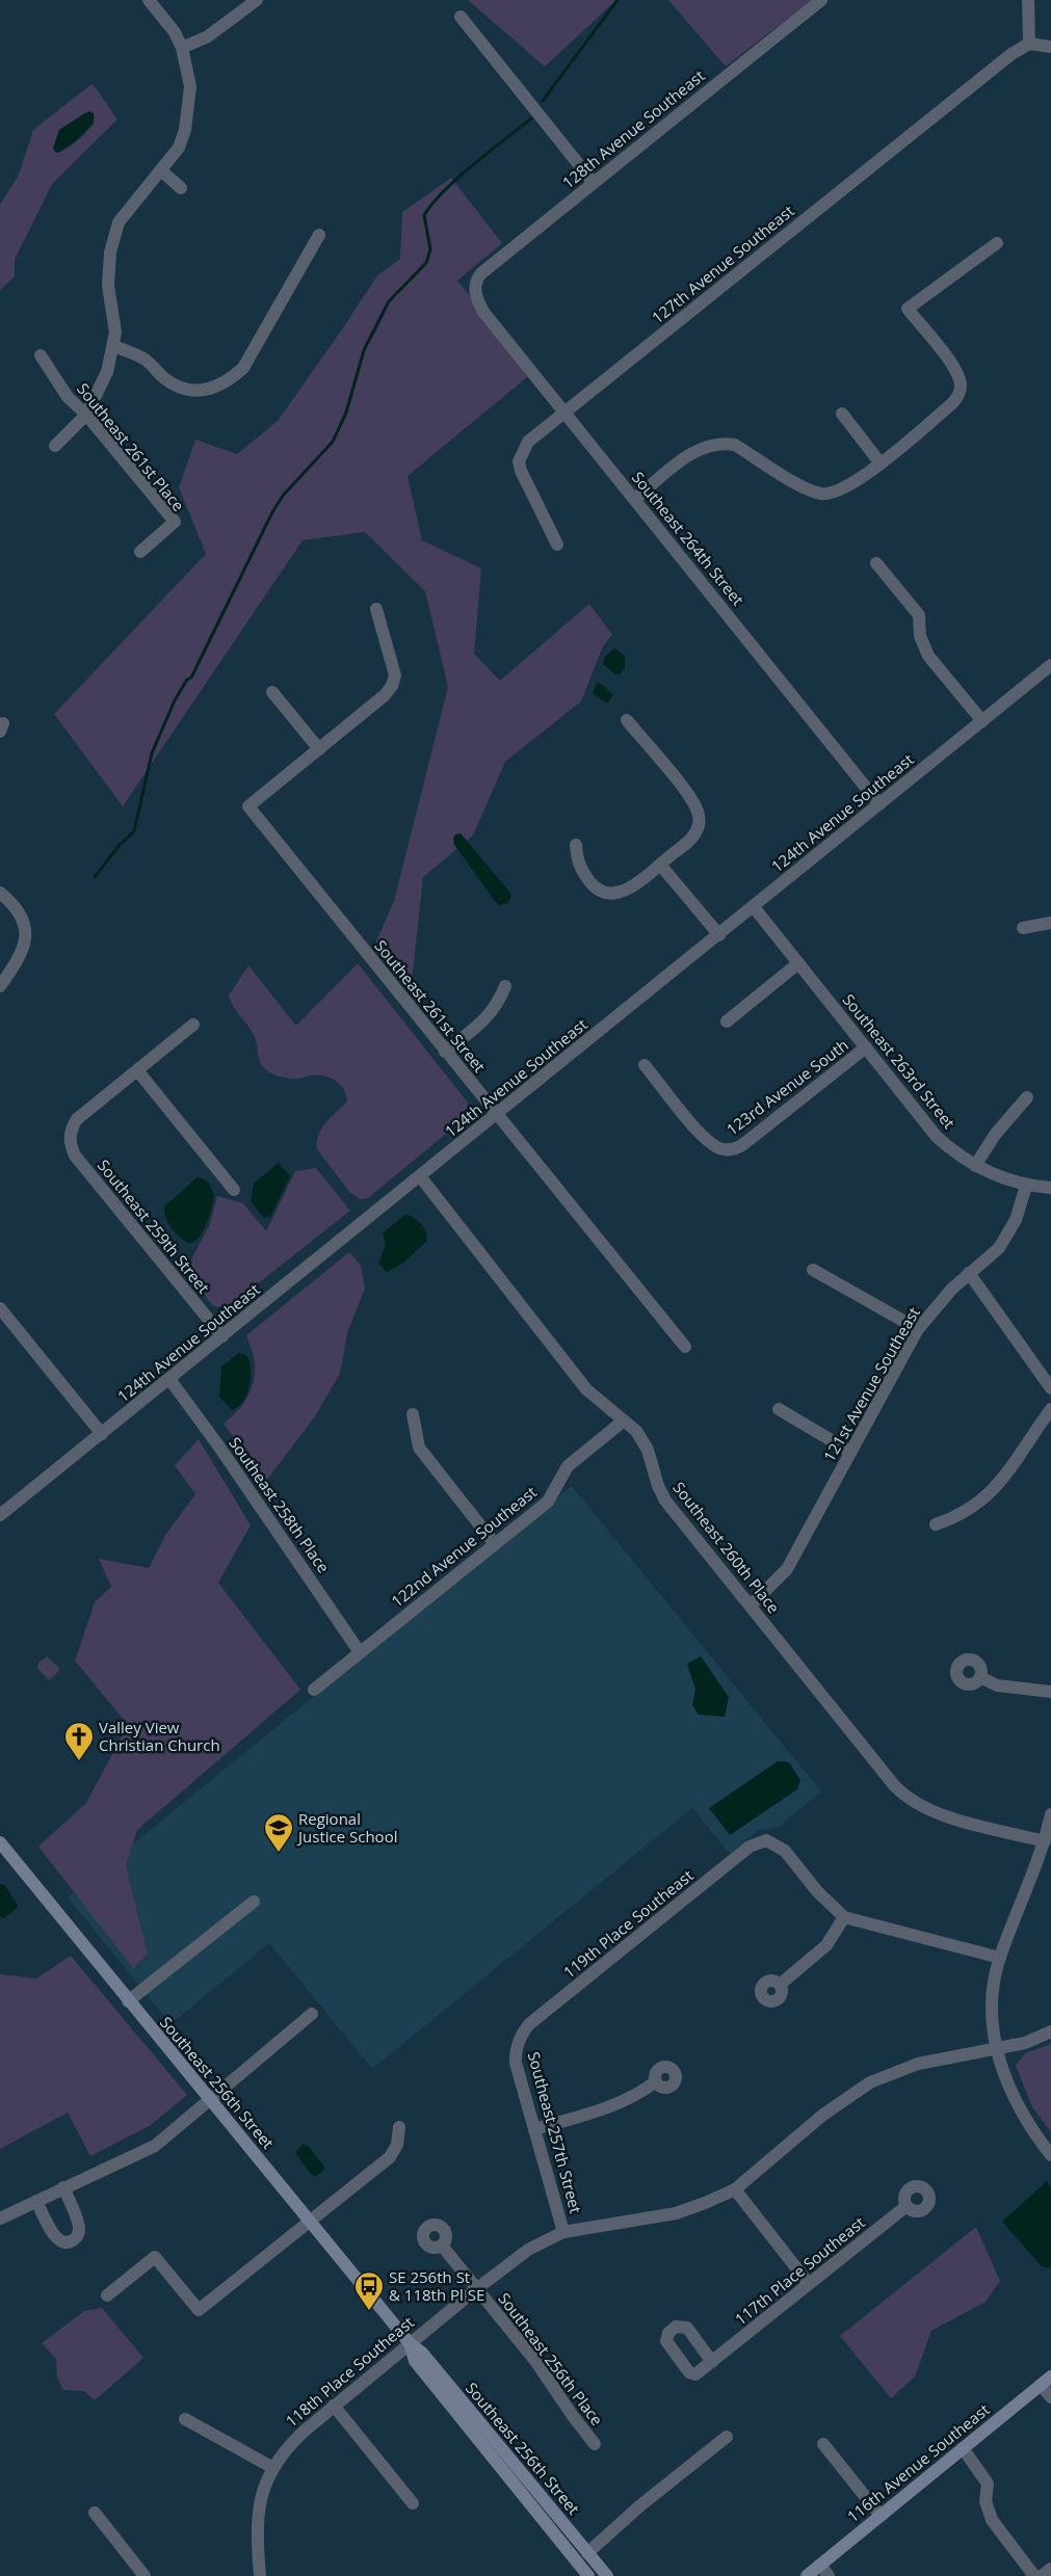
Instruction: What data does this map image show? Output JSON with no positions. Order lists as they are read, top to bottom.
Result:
{
  "streets": {
    "main road": ["Southeast 256th Street", "116th Avenue Southeast"],
    "street": [
      "128th Avenue Southeast",
      "127th Avenue Southeast",
      "Southeast 261st Place",
      "Southeast 264th Street",
      "124th Avenue Southeast",
      "Southeast 261st Street",
      "Southeast 263rd Street",
      "123rd Avenue South",
      "Southeast 259th Street",
      "121st Avenue Southeast",
      "Southeast 258th Place",
      "122nd Avenue Southeast",
      "Southeast 260th Place",
      "119th Place Southeast",
      "Southeast 257th Street",
      "117th Place Southeast",
      "Southeast 256th Place",
      "118th Place Southeast"
    ]
  },
  "crossings": [
    ["128th Avenue Southeast", "Southeast 264th Street"],
    ["127th Avenue Southeast", "Southeast 264th Street"],
    ["Southeast 264th Street", "124th Avenue Southeast"],
    ["124th Avenue Southeast", "Southeast 261st Street"],
    ["124th Avenue Southeast", "Southeast 263rd Street"],
    ["124th Avenue Southeast", "Southeast 259th Street"],
    ["124th Avenue Southeast", "Southeast 258th Place"],
    ["124th Avenue Southeast", "Southeast 260th Place"],
    ["Southeast 263rd Street", "123rd Avenue South"],
    ["Southeast 263rd Street", "121st Avenue Southeast"],
    ["121st Avenue Southeast", "Southeast 260th Place"],
    ["Southeast 258th Place", "122nd Avenue Southeast"],
    ["122nd Avenue Southeast", "Southeast 260th Place"],
    ["119th Place Southeast", "Southeast 257th Street"],
    ["Southeast 256th Street", "118th Place Southeast"],
    ["Southeast 257th Street", "118th Place Southeast"],
    ["Southeast 256th Place", "118th Place Southeast"]
  ],
  "places": {
    "church": ["Valley View Christian Church"],
    "school or university": ["Regional Justice School"],
    "bus stop": ["SE 256th St & 118th Pl SE"]
  }
}
